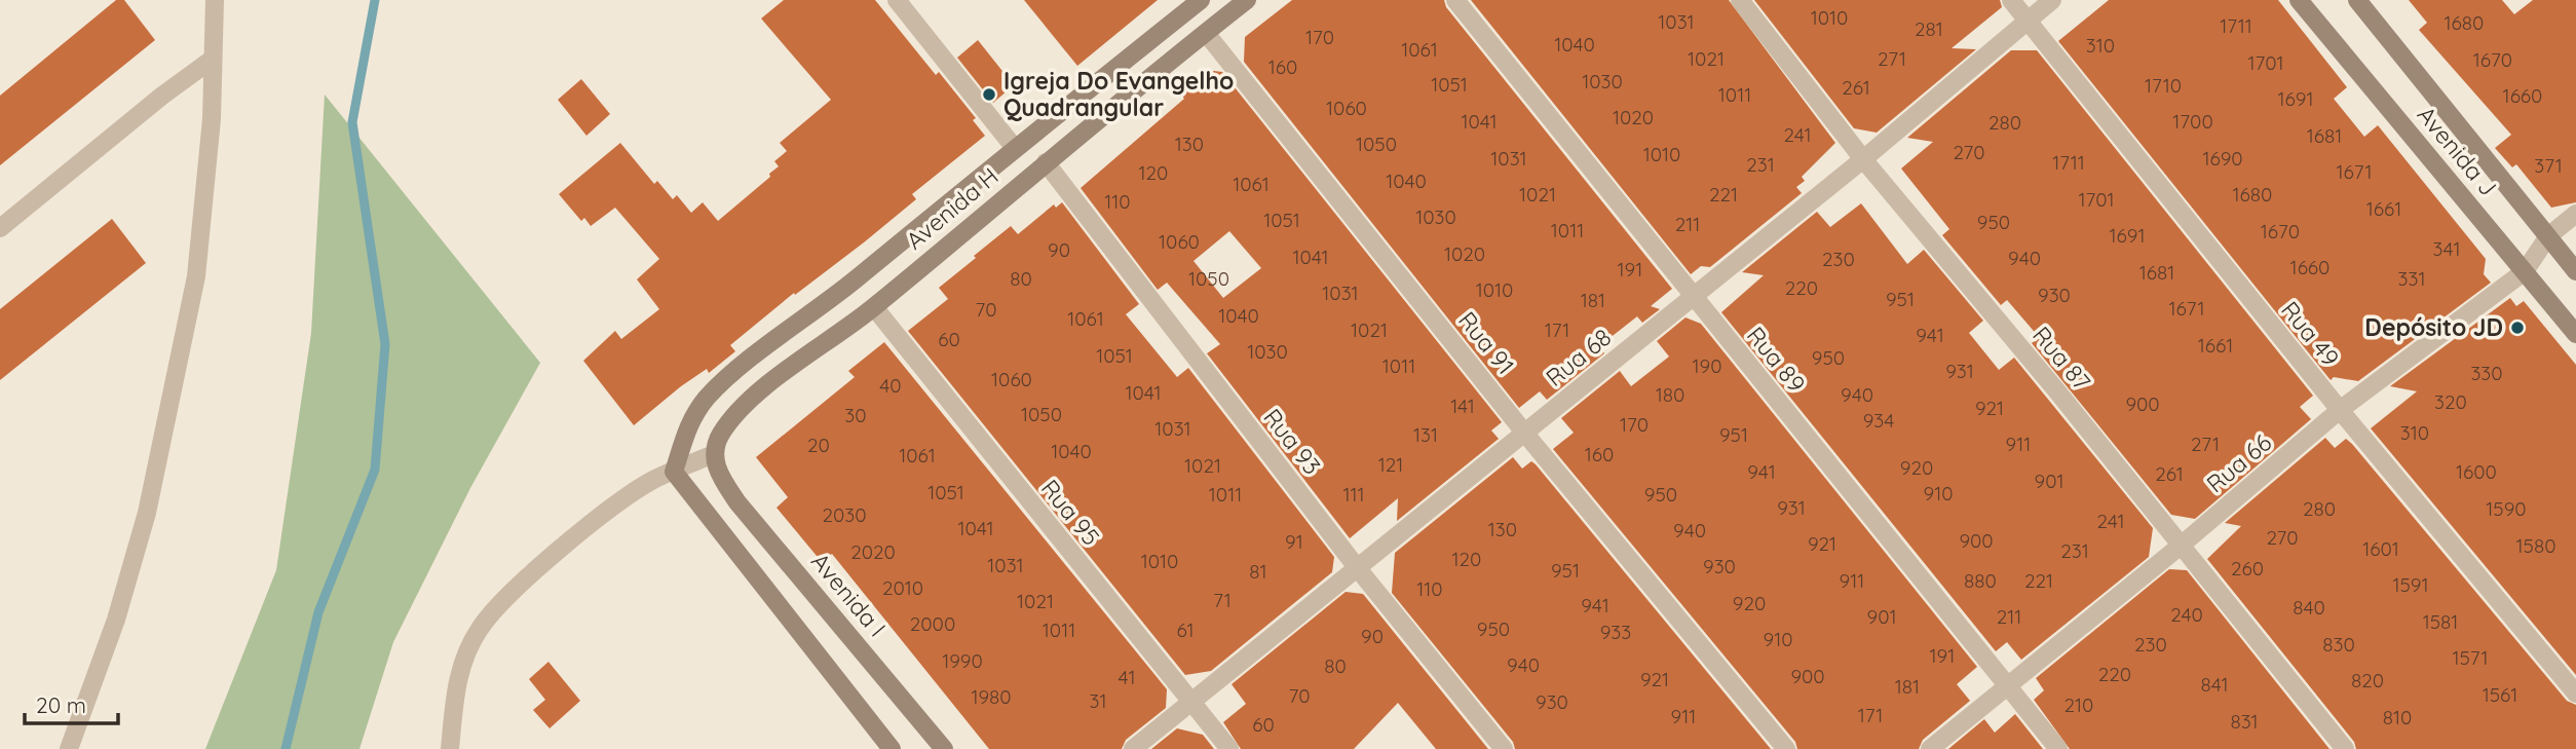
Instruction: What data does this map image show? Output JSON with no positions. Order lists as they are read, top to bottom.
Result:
{
  "streets": {
    "street": [
      "Avenida J",
      "Avenida H",
      "Rua 49",
      "Rua 91",
      "Rua 68",
      "Rua 87",
      "Rua 89",
      "Rua 93",
      "Rua 66",
      "Rua 95",
      "Avenida I"
    ]
  },
  "crossings": [
    ["Avenida J", "Rua 66"],
    ["Avenida H", "Rua 91"],
    ["Avenida H", "Rua 93"],
    ["Avenida H", "Rua 95"],
    ["Avenida H", "Avenida I"],
    ["Rua 49", "Rua 68"],
    ["Rua 49", "Rua 66"],
    ["Rua 91", "Rua 68"],
    ["Rua 68", "Rua 87"],
    ["Rua 68", "Rua 89"],
    ["Rua 68", "Rua 93"],
    ["Rua 68", "Rua 95"],
    ["Rua 87", "Rua 66"],
    ["Rua 89", "Rua 66"]
  ],
  "places": ["Igreja Do Evangelho Quadrangular", "Depósito JD"],
  "house_numbers": [
    "1010",
    "1031",
    "1680",
    "1711",
    "281",
    "170",
    "1040",
    "310",
    "1061",
    "1021",
    "271",
    "1670",
    "1701",
    "160",
    "1030",
    "1051",
    "1710",
    "261",
    "1011",
    "1660",
    "1691",
    "1060",
    "1020",
    "1041",
    "1700",
    "280",
    "241",
    "1681",
    "130",
    "1050",
    "270",
    "1010",
    "1031",
    "1690",
    "1711",
    "231",
    "371",
    "1671",
    "120",
    "1040",
    "1061",
    "1021",
    "221",
    "1680",
    "1701",
    "110",
    "1661",
    "1030",
    "1051",
    "950",
    "211",
    "1011",
    "1670",
    "1691",
    "1060",
    "341",
    "90",
    "1020",
    "1041",
    "940",
    "230",
    "1660",
    "191",
    "1681",
    "80",
    "1050",
    "331",
    "220",
    "1010",
    "1031",
    "930",
    "951",
    "181",
    "1671",
    "70",
    "1040",
    "1061",
    "1021",
    "171",
    "941",
    "60",
    "1661",
    "1030",
    "1051",
    "950",
    "1011",
    "190",
    "931",
    "330",
    "1060",
    "40",
    "1041",
    "180",
    "940",
    "320",
    "900",
    "141",
    "921",
    "1050",
    "30",
    "934",
    "170",
    "1031",
    "310",
    "131",
    "951",
    "911",
    "271",
    "20",
    "1040",
    "160",
    "1061",
    "121",
    "1021",
    "920",
    "941",
    "1600",
    "261",
    "901",
    "1051",
    "910",
    "1011",
    "111",
    "950",
    "931",
    "280",
    "1590",
    "2030",
    "241",
    "1041",
    "130",
    "940",
    "270",
    "900",
    "91",
    "921",
    "1580",
    "1601",
    "231",
    "2020",
    "120",
    "1010",
    "1031",
    "930",
    "260",
    "951",
    "81",
    "911",
    "880",
    "221",
    "1591",
    "2010",
    "110",
    "71",
    "1021",
    "920",
    "941",
    "840",
    "240",
    "901",
    "211",
    "1581",
    "2000",
    "950",
    "1011",
    "61",
    "933",
    "90",
    "910",
    "230",
    "830",
    "191",
    "1571",
    "1990",
    "940",
    "80",
    "220",
    "900",
    "41",
    "921",
    "820",
    "841",
    "181",
    "1561",
    "70",
    "1980",
    "31",
    "930",
    "210",
    "171",
    "911",
    "810",
    "831",
    "60"
  ],
  "scale_bar": "20 m"
}
